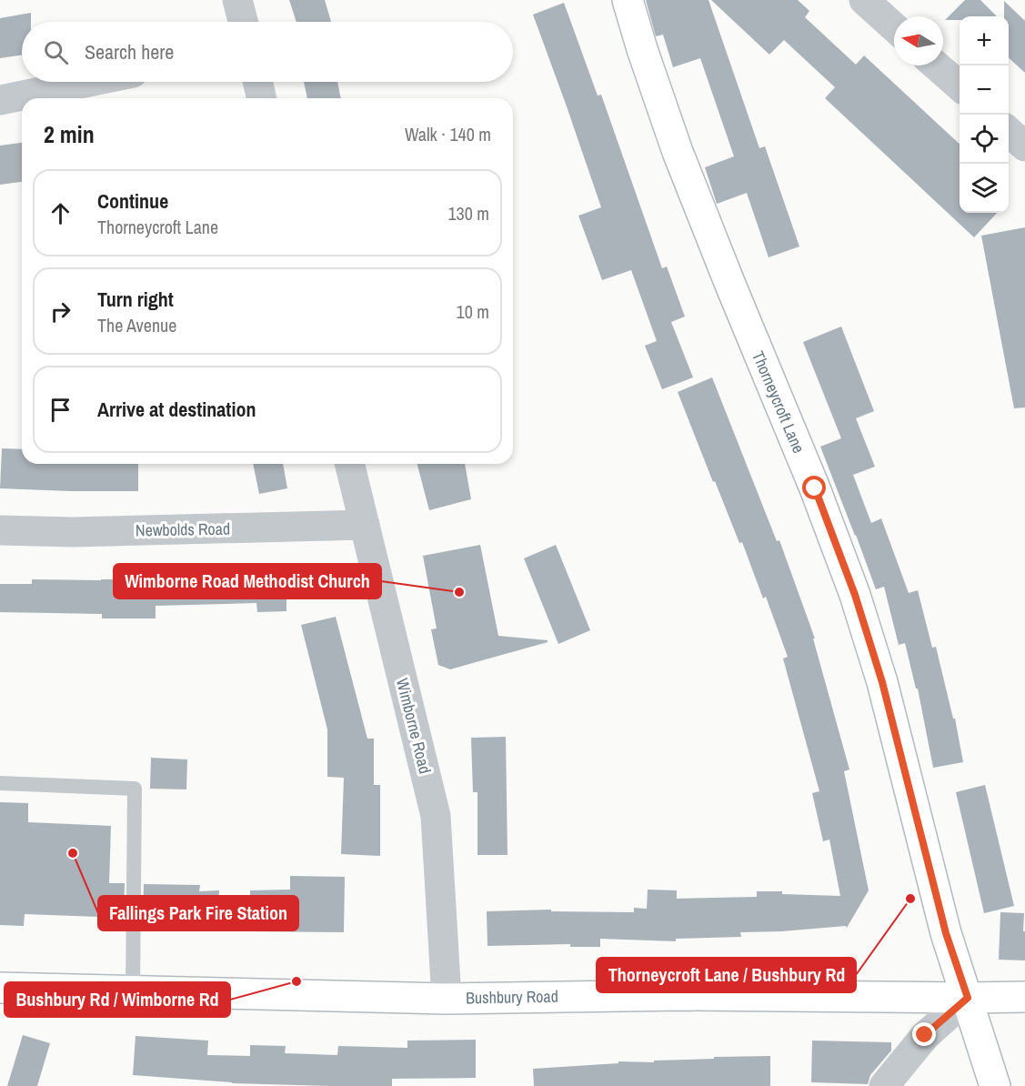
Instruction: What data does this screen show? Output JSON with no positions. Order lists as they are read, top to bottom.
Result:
{
  "streets": {
    "street": [
      "Thorneycroft Lane",
      "Newbolds Road",
      "Wimborne Road",
      "Bushbury Road"
    ]
  },
  "crossings": [
    ["Thorneycroft Lane", "Bushbury Road"],
    ["Newbolds Road", "Wimborne Road"],
    ["Wimborne Road", "Bushbury Road"]
  ],
  "places": [
    "Wimborne Road Methodist Church",
    "Fallings Park Fire Station",
    "Thorneycroft Lane / Bushbury Rd",
    "Bushbury Rd / Wimborne Rd"
  ],
  "north": "left",
  "page": {
    "map_buttons": ["+", "−"],
    "search": "Search here",
    "heading": ["2 min", "Walk · 140 m"],
    "list": [
      ["Continue", "Thorneycroft Lane", "130 m"],
      ["Turn right", "The Avenue", "10 m"],
      "Arrive at destination"
    ]
  }
}
